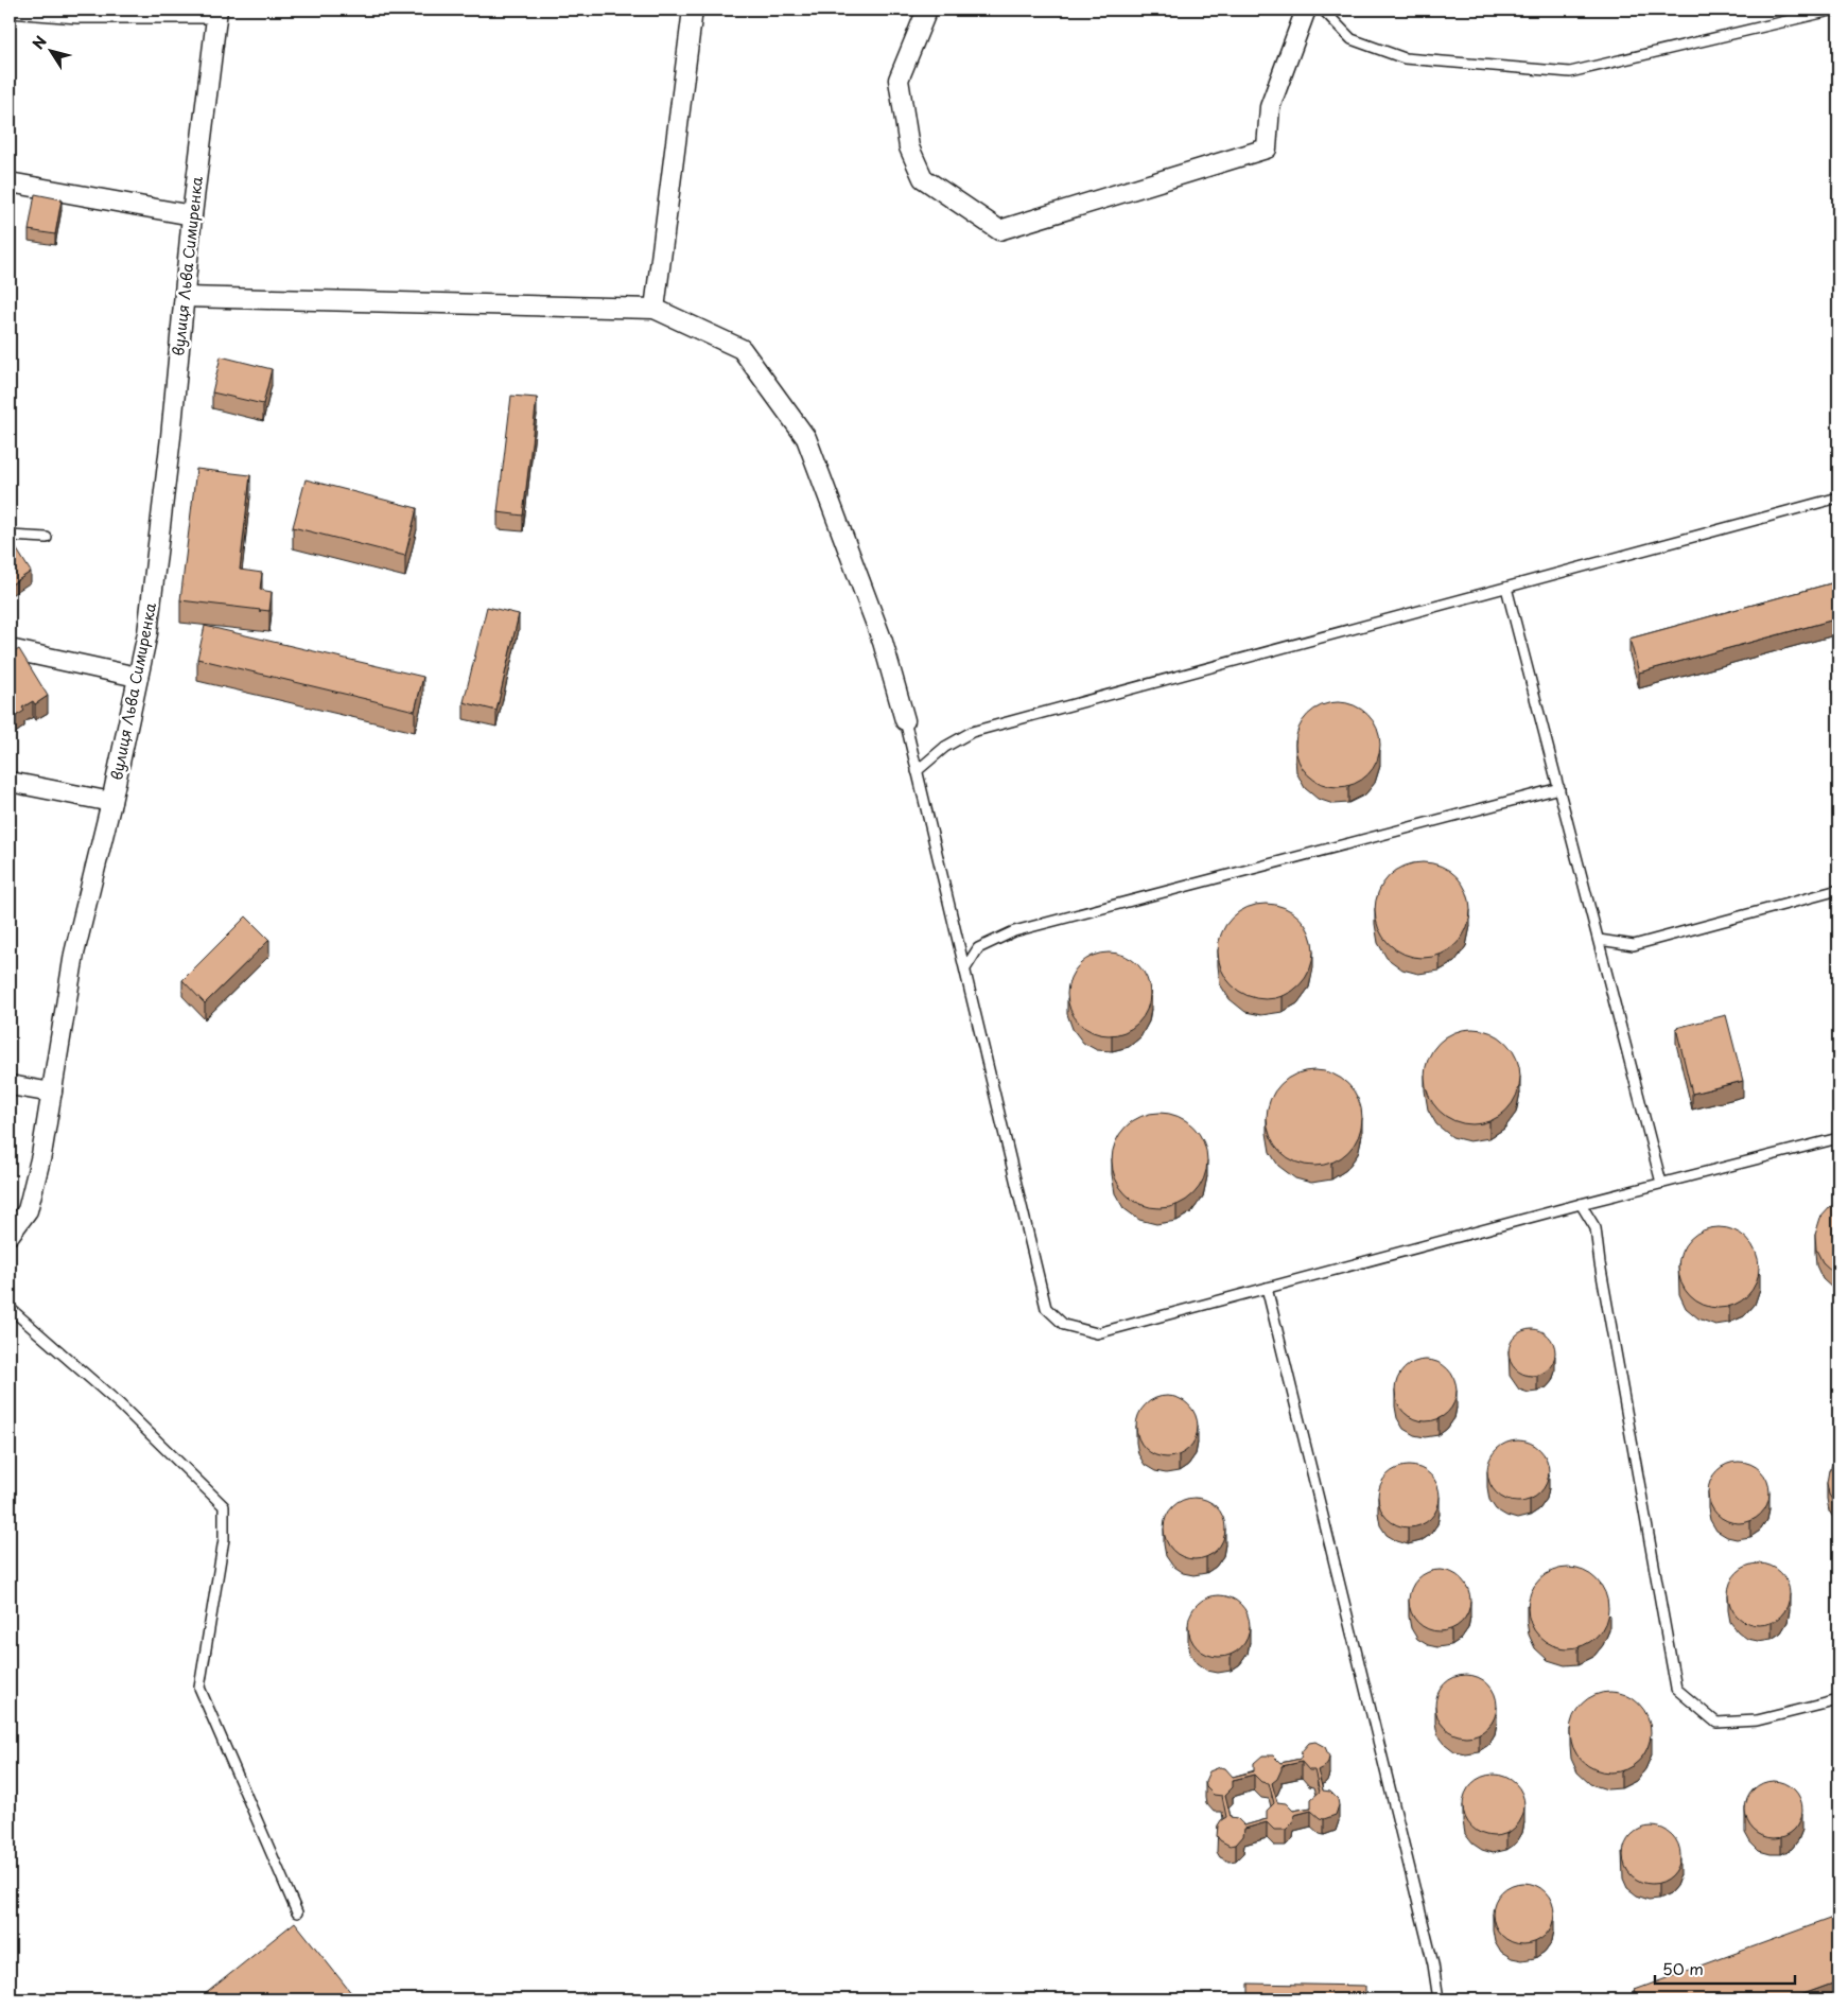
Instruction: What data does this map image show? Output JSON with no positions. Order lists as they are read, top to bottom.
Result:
{
  "streets": {
    "street": ["вулиця Льва Симиренка"]
  },
  "scale_bar": "50 m",
  "north": "top left"
}
